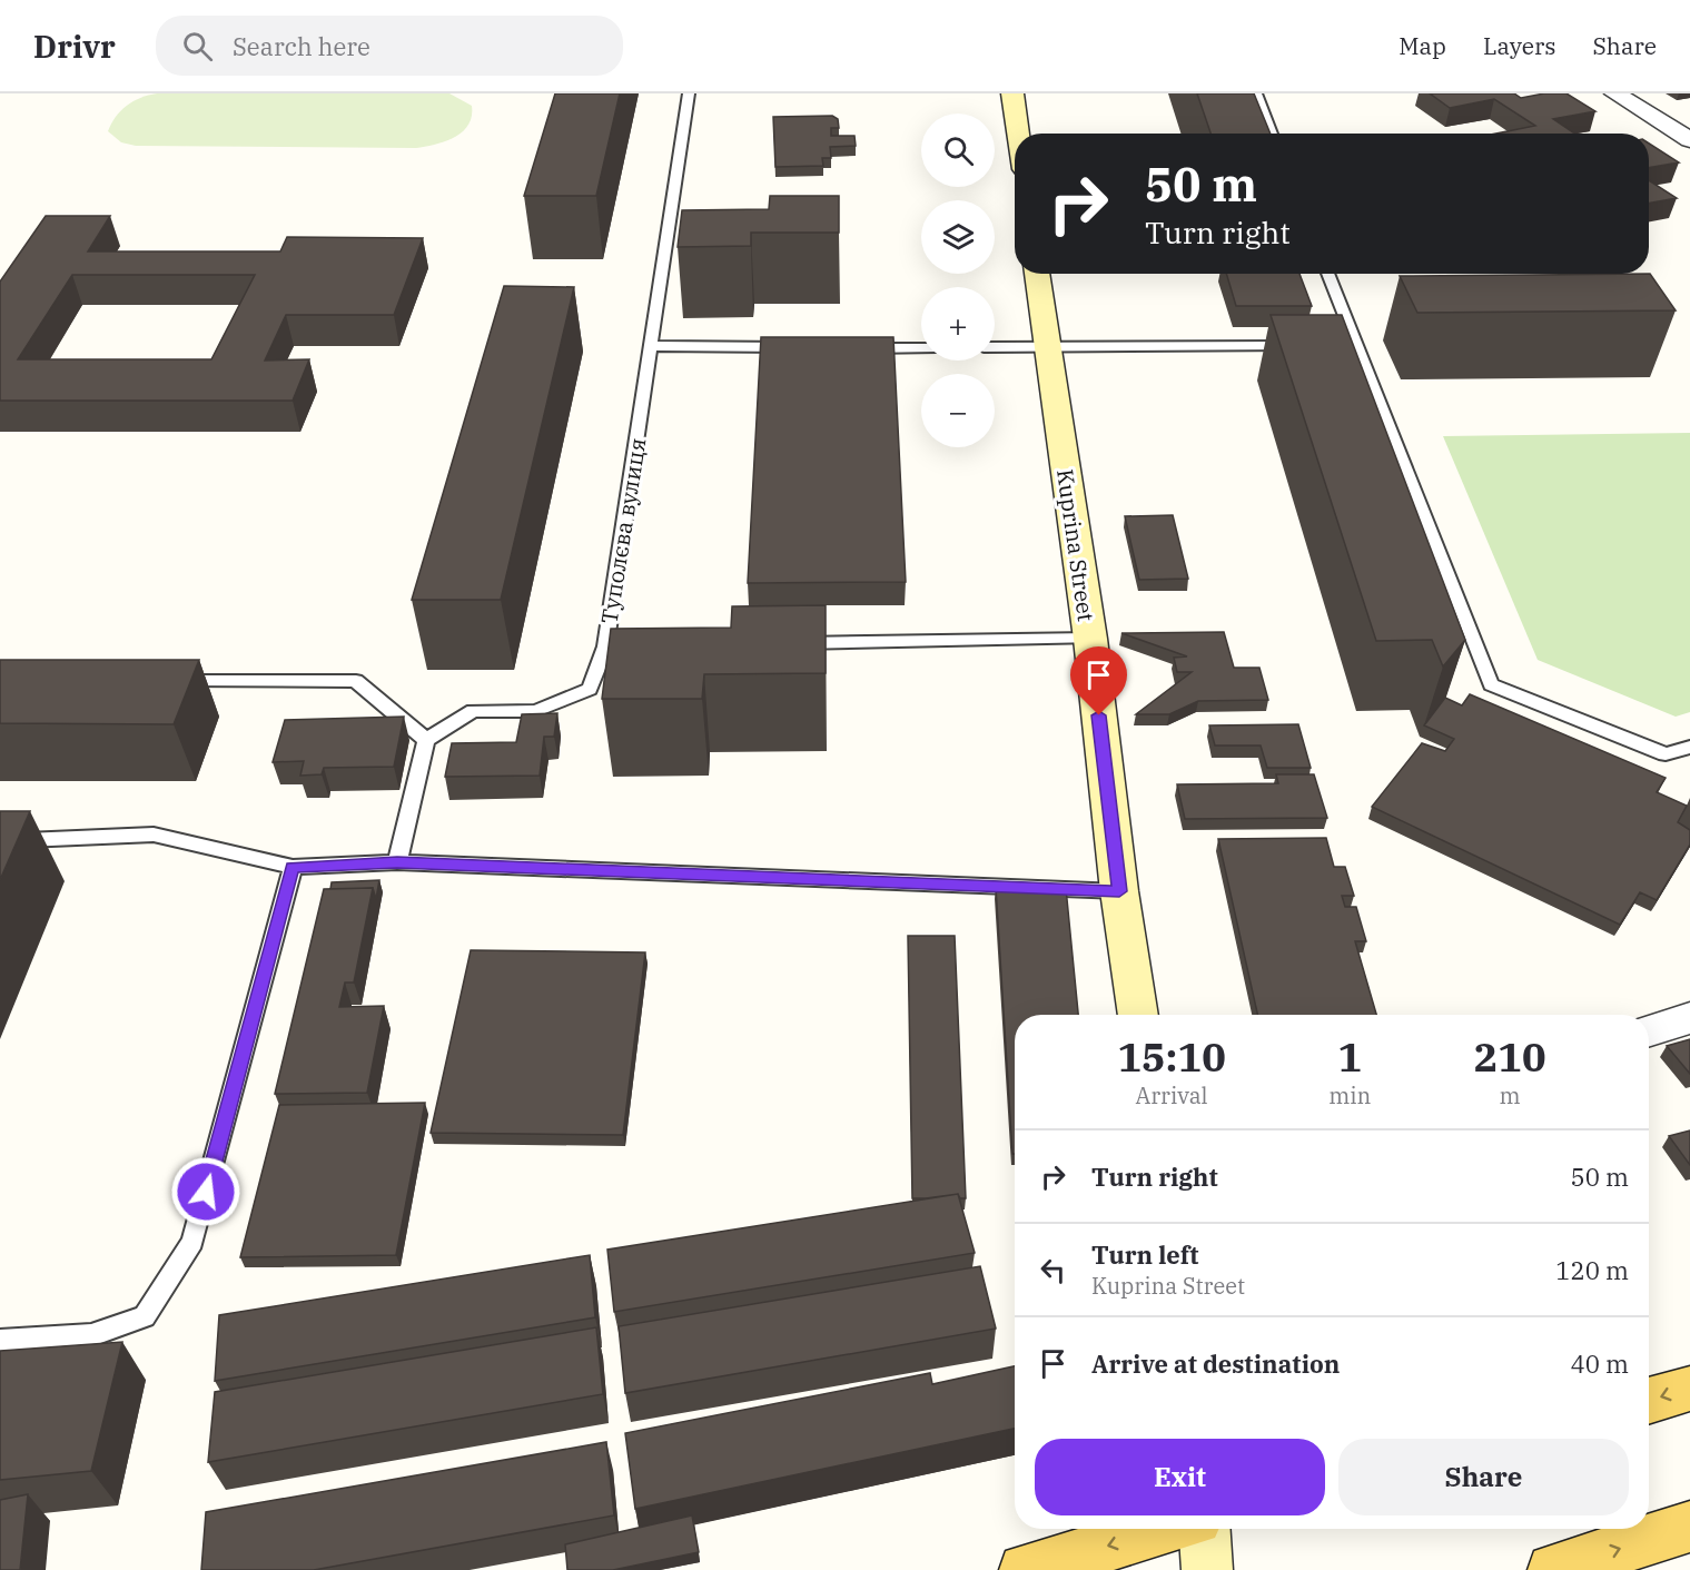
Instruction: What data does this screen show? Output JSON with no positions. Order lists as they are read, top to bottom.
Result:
{
  "streets": {
    "main road": ["Kuprina Street"],
    "lane": ["Туполєва вулиця"]
  },
  "page": {
    "header": "Drivr",
    "search": "Search here",
    "nav": ["Map", "Layers", "Share"],
    "map_buttons": ["+", "−"],
    "turn": ["50 m", "Turn right"],
    "eta": [
      "15:10",
      "Arrival",
      "1",
      "min",
      "210",
      "m"
    ],
    "list": [
      {
        "name": "Turn right",
        "value": "50 m"
      },
      {
        "name": "Turn left",
        "note": "Kuprina Street",
        "value": "120 m"
      },
      {
        "name": "Arrive at destination",
        "value": "40 m"
      }
    ],
    "buttons": ["Exit", "Share"]
  }
}
